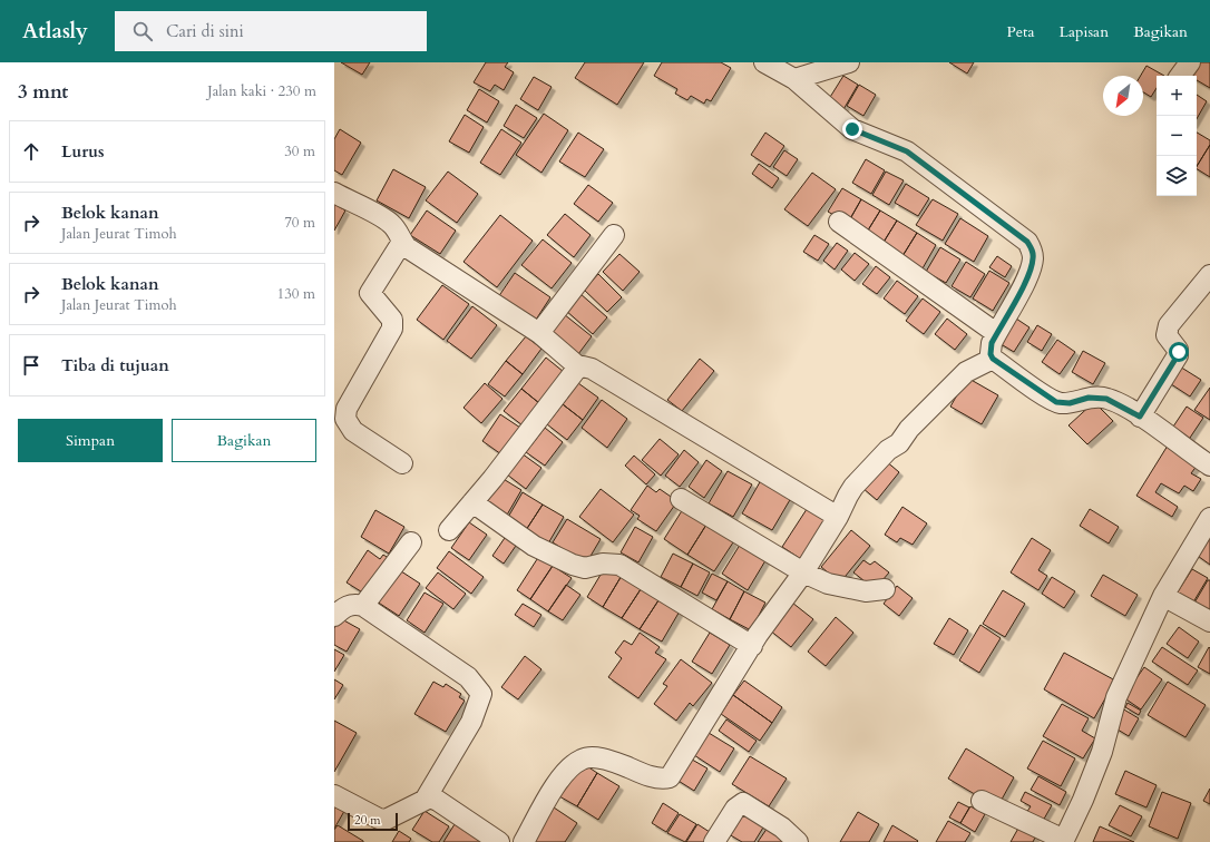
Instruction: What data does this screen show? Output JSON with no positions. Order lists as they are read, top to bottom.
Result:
{
  "scale_bar": "20 m",
  "north": "bottom left",
  "page": {
    "header": "Atlasly",
    "search": "Cari di sini",
    "nav": ["Peta", "Lapisan", "Bagikan"],
    "heading": ["3 mnt", "Jalan kaki · 230 m"],
    "map_buttons": ["+", "−"],
    "list": [
      ["Lurus", "30 m"],
      ["Belok kanan", "Jalan Jeurat Timoh", "70 m"],
      ["Belok kanan", "Jalan Jeurat Timoh", "130 m"],
      "Tiba di tujuan"
    ],
    "buttons": ["Simpan", "Bagikan"],
    "scale": "20 m"
  }
}
